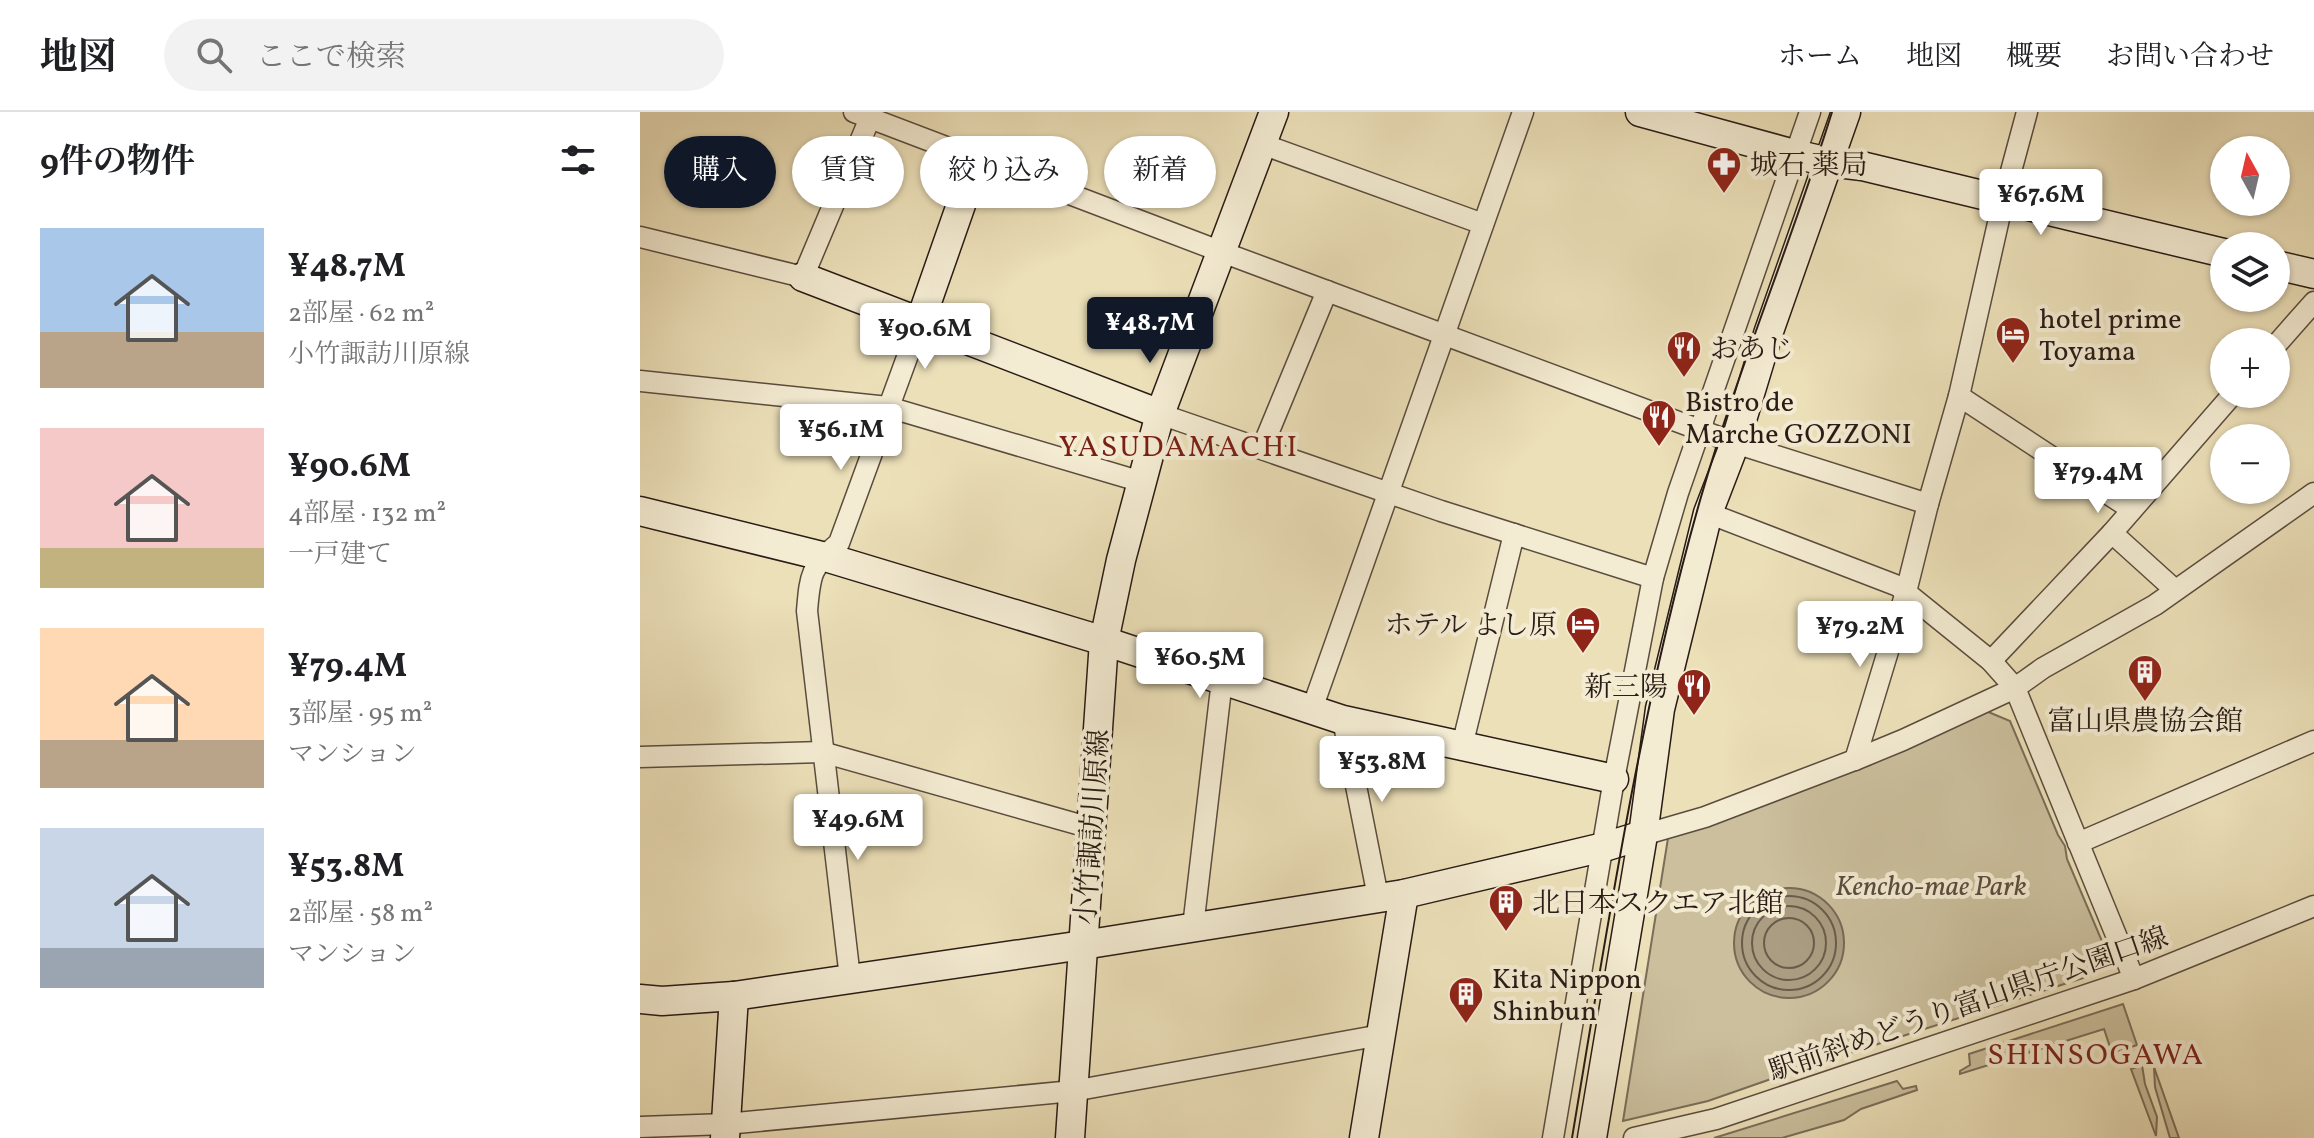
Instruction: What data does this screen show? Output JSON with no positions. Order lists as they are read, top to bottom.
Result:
{
  "streets": {
    "street": ["小竹諏訪川原線", "駅前斜めどうり富山県庁公園口線"]
  },
  "districts": ["YASUDAMACHI", "SHINSOGAWA"],
  "parks": ["Kencho-mae Park"],
  "places": {
    "pharmacy": ["城石 薬局"],
    "hotel": ["hotel prime Toyama", "ホテル よし原"],
    "restaurant": ["おあじ", "Bistro de Marche GOZZONI", "新三陽"],
    "building": ["富山県農協会館", "北日本スクエア北館", "Kita Nippon Shinbun"]
  },
  "north": "top",
  "page": {
    "header": "地図",
    "search": "ここで検索",
    "nav": [
      "ホーム",
      "地図",
      "概要",
      "お問い合わせ"
    ],
    "heading": "9件の物件",
    "map_buttons": ["+", "−"],
    "chip": [
      "購入",
      "賃貸",
      "絞り込み",
      "新着"
    ],
    "price": [
      "¥67.6M",
      "¥48.7M",
      "¥90.6M",
      "¥56.1M",
      "¥79.4M",
      "¥79.2M",
      "¥60.5M",
      "¥53.8M",
      "¥49.6M"
    ],
    "list": [
      {
        "name": "¥48.7M",
        "note": "2部屋 · 62 m² · 小竹諏訪川原線"
      },
      {
        "name": "¥90.6M",
        "note": "4部屋 · 132 m² · 一戸建て"
      },
      {
        "name": "¥79.4M",
        "note": "3部屋 · 95 m² · マンション"
      },
      {
        "name": "¥53.8M",
        "note": "2部屋 · 58 m² · マンション"
      }
    ]
  }
}
